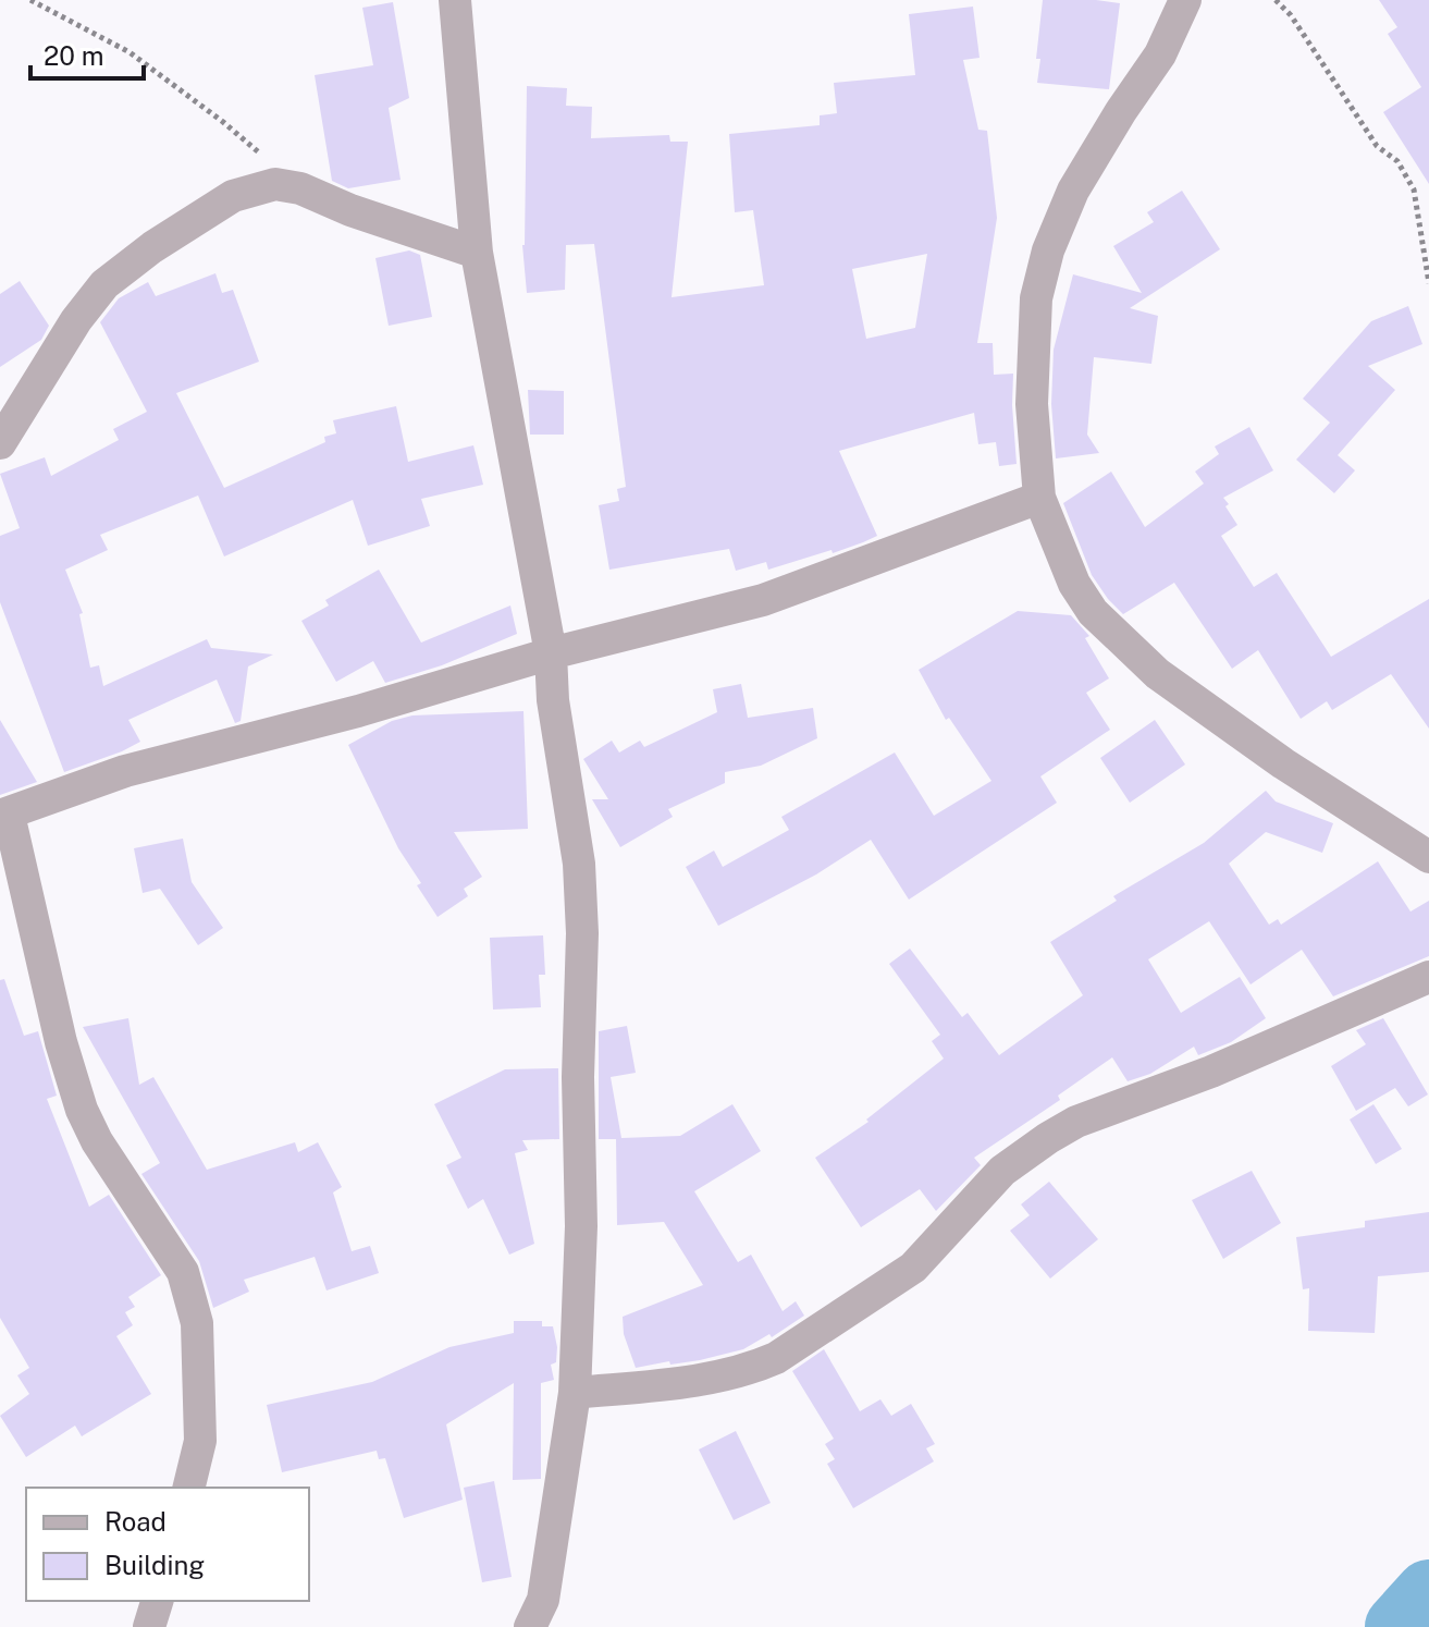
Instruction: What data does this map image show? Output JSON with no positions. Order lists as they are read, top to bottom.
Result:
{
  "legend": ["Road", "Building"],
  "scale_bar": "20 m"
}
